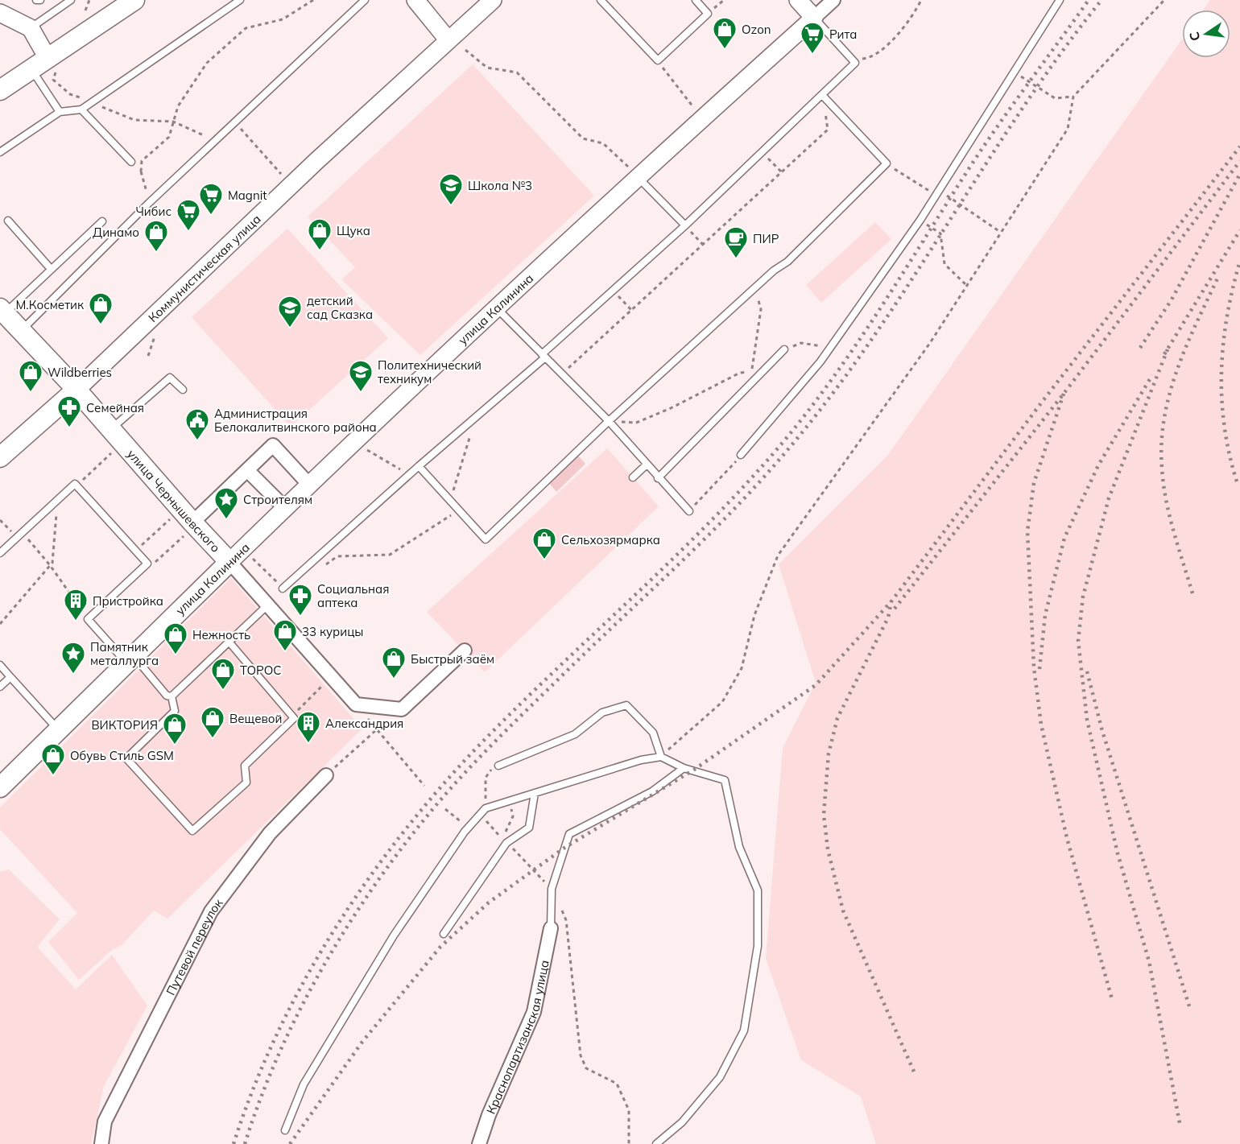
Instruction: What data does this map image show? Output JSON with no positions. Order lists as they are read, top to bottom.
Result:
{
  "streets": {
    "main road": ["Коммунистическая улица", "улица Калинина", "улица Чернышевского"],
    "street": ["Путевой переулок", "Краснопартизанская улица"]
  },
  "crossings": [
    ["Коммунистическая улица", "улица Чернышевского"],
    ["улица Калинина", "улица Чернышевского"]
  ],
  "places": {
    "shop": [
      "Ozon",
      "Щука",
      "Динамо",
      "М.Косметик",
      "Wildberries",
      "Сельхозярмарка",
      "33 курицы",
      "Нежность",
      "Быстрый заём",
      "ТОРОС",
      "Вещевой",
      "ВИКТОРИЯ",
      "Обувь Стиль GSM"
    ],
    "supermarket": ["Рита", "Magnit", "Чибис"],
    "school or university": ["Школа №3", "детский сад Сказка", "Политехнический техникум"],
    "cafe": ["ПИР"],
    "pharmacy": ["Семейная", "Социальная аптека"],
    "public building": ["Администрация Белокалитвинского района"],
    "place": ["Строителям", "Памятник металлурга"],
    "building": ["Пристройка", "Александрия"]
  },
  "north": "left"
}
